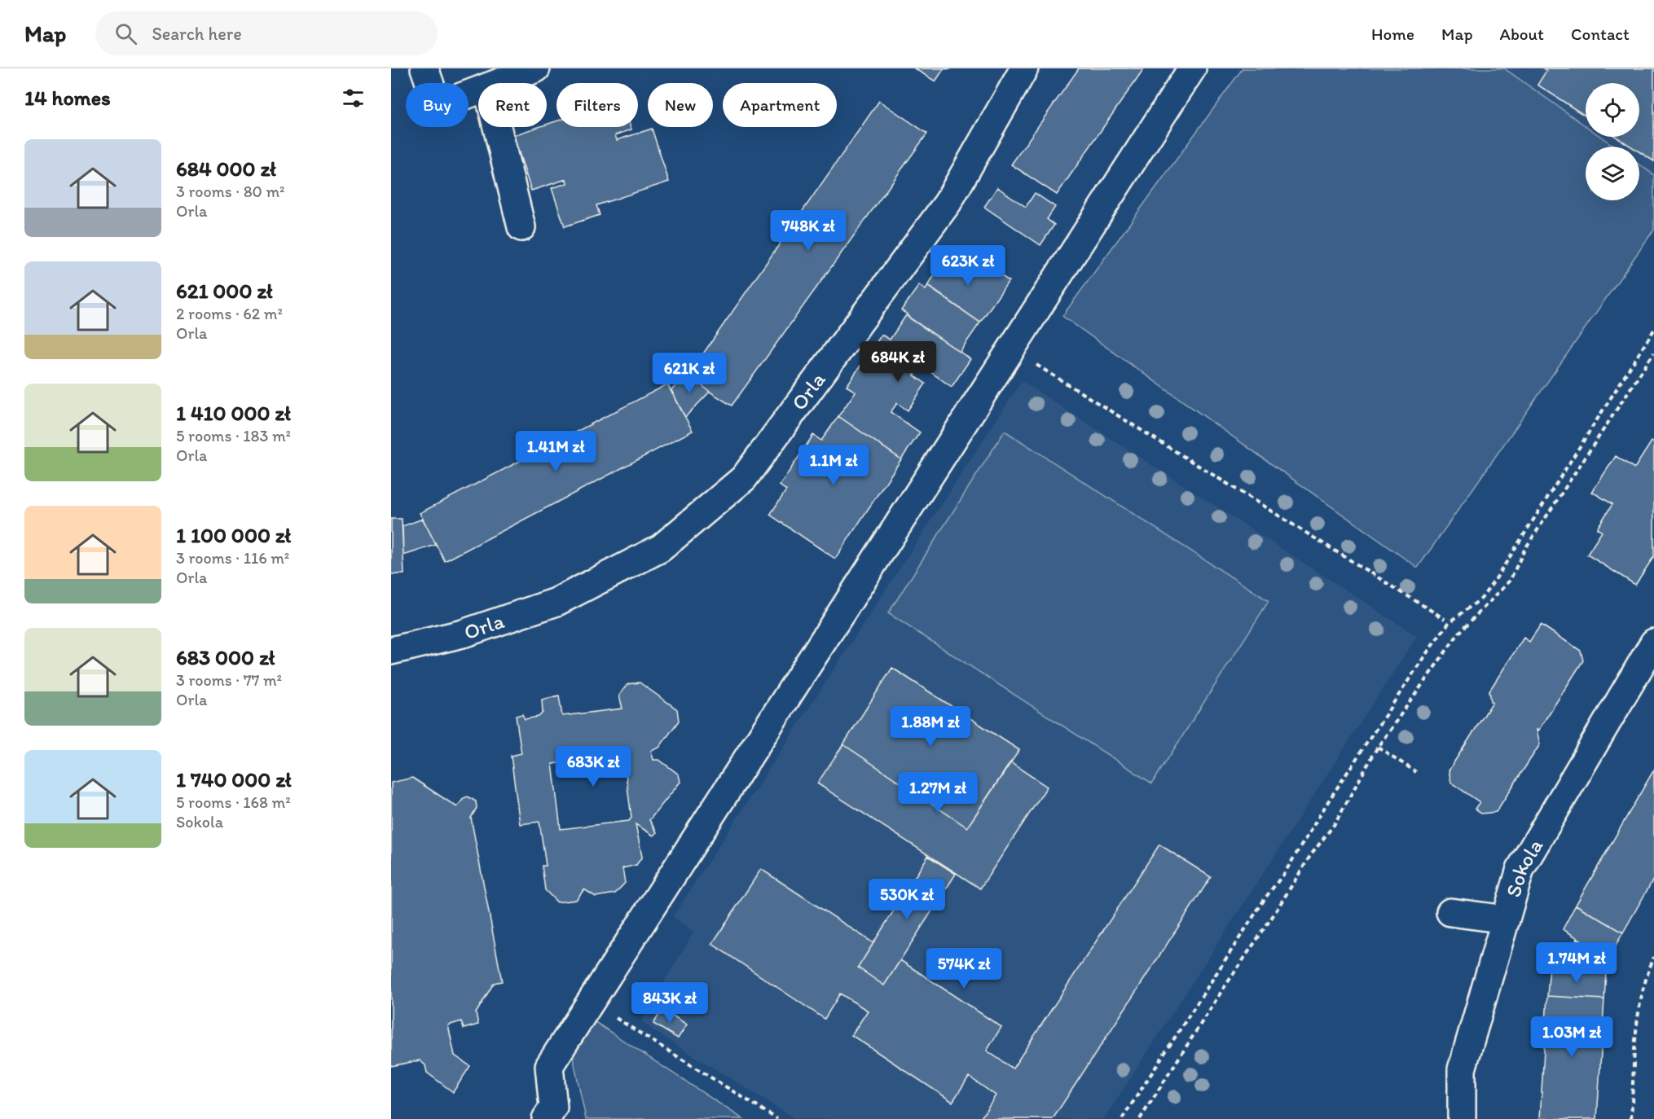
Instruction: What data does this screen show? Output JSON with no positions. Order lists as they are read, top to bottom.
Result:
{
  "streets": {
    "street": ["Orla", "Sokola"]
  },
  "page": {
    "header": "Map",
    "search": "Search here",
    "nav": [
      "Home",
      "Map",
      "About",
      "Contact"
    ],
    "heading": "14 homes",
    "chip": [
      "Buy",
      "Rent",
      "Filters",
      "New",
      "Apartment"
    ],
    "list": [
      {
        "name": "684 000 zł",
        "note": "3 rooms · 80 m² · Orla"
      },
      {
        "name": "621 000 zł",
        "note": "2 rooms · 62 m² · Orla"
      },
      {
        "name": "1 410 000 zł",
        "note": "5 rooms · 183 m² · Orla"
      },
      {
        "name": "1 100 000 zł",
        "note": "3 rooms · 116 m² · Orla"
      },
      {
        "name": "683 000 zł",
        "note": "3 rooms · 77 m² · Orla"
      },
      {
        "name": "1 740 000 zł",
        "note": "5 rooms · 168 m² · Sokola"
      }
    ],
    "price": [
      "748K zł",
      "623K zł",
      "684K zł",
      "621K zł",
      "1.41M zł",
      "1.1M zł",
      "1.88M zł",
      "683K zł",
      "1.27M zł",
      "530K zł",
      "1.74M zł",
      "574K zł",
      "843K zł",
      "1.03M zł"
    ]
  }
}
